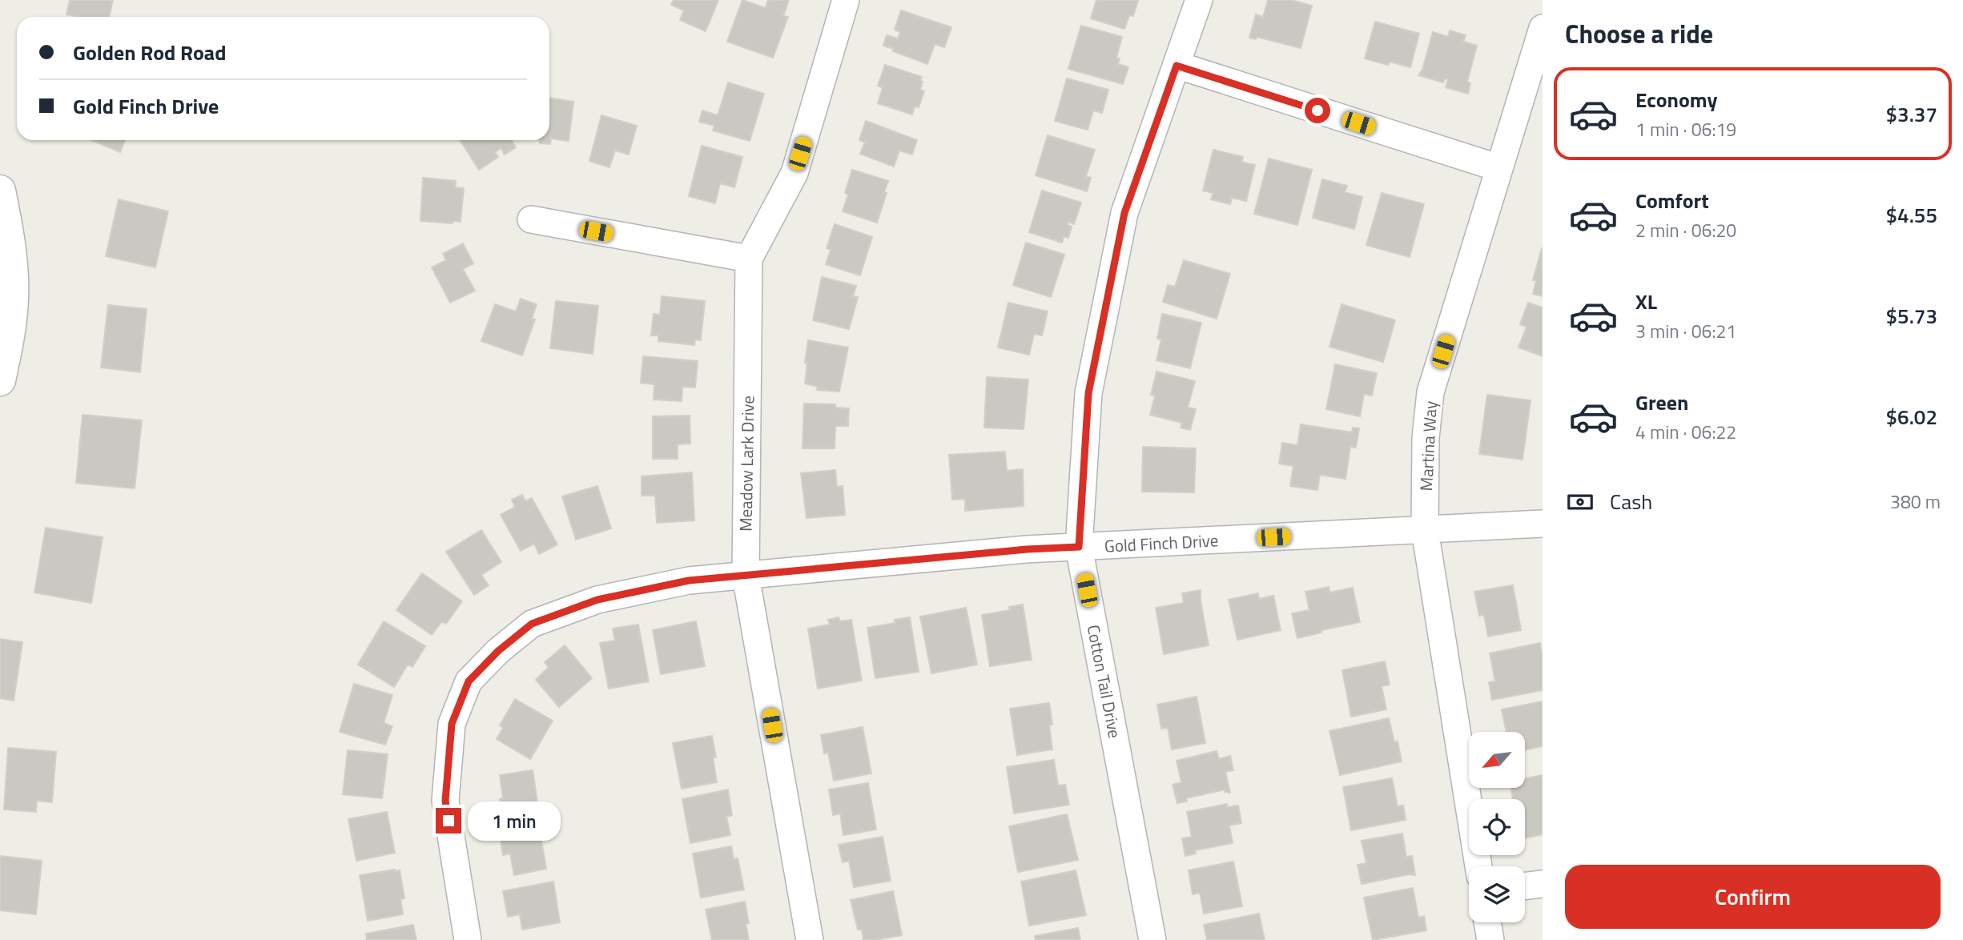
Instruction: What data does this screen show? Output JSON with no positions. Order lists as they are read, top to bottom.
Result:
{
  "streets": {
    "street": [
      "Martina Way",
      "Meadow Lark Drive",
      "Gold Finch Drive",
      "Cotton Tail Drive"
    ]
  },
  "crossings": [
    ["Martina Way", "Gold Finch Drive"],
    ["Meadow Lark Drive", "Gold Finch Drive"],
    ["Gold Finch Drive", "Cotton Tail Drive"]
  ],
  "north": "bottom left",
  "page": {
    "heading": "Choose a ride",
    "banner": ["Golden Rod Road", "Gold Finch Drive"],
    "list": [
      {
        "name": "Economy",
        "note": "1 min · 06:19",
        "value": "$3.37"
      },
      {
        "name": "Comfort",
        "note": "2 min · 06:20",
        "value": "$4.55"
      },
      {
        "name": "XL",
        "note": "3 min · 06:21",
        "value": "$5.73"
      },
      {
        "name": "Green",
        "note": "4 min · 06:22",
        "value": "$6.02"
      }
    ],
    "pay": ["Cash", "380 m"],
    "bubble": "1 min",
    "buttons": "Confirm"
  }
}
